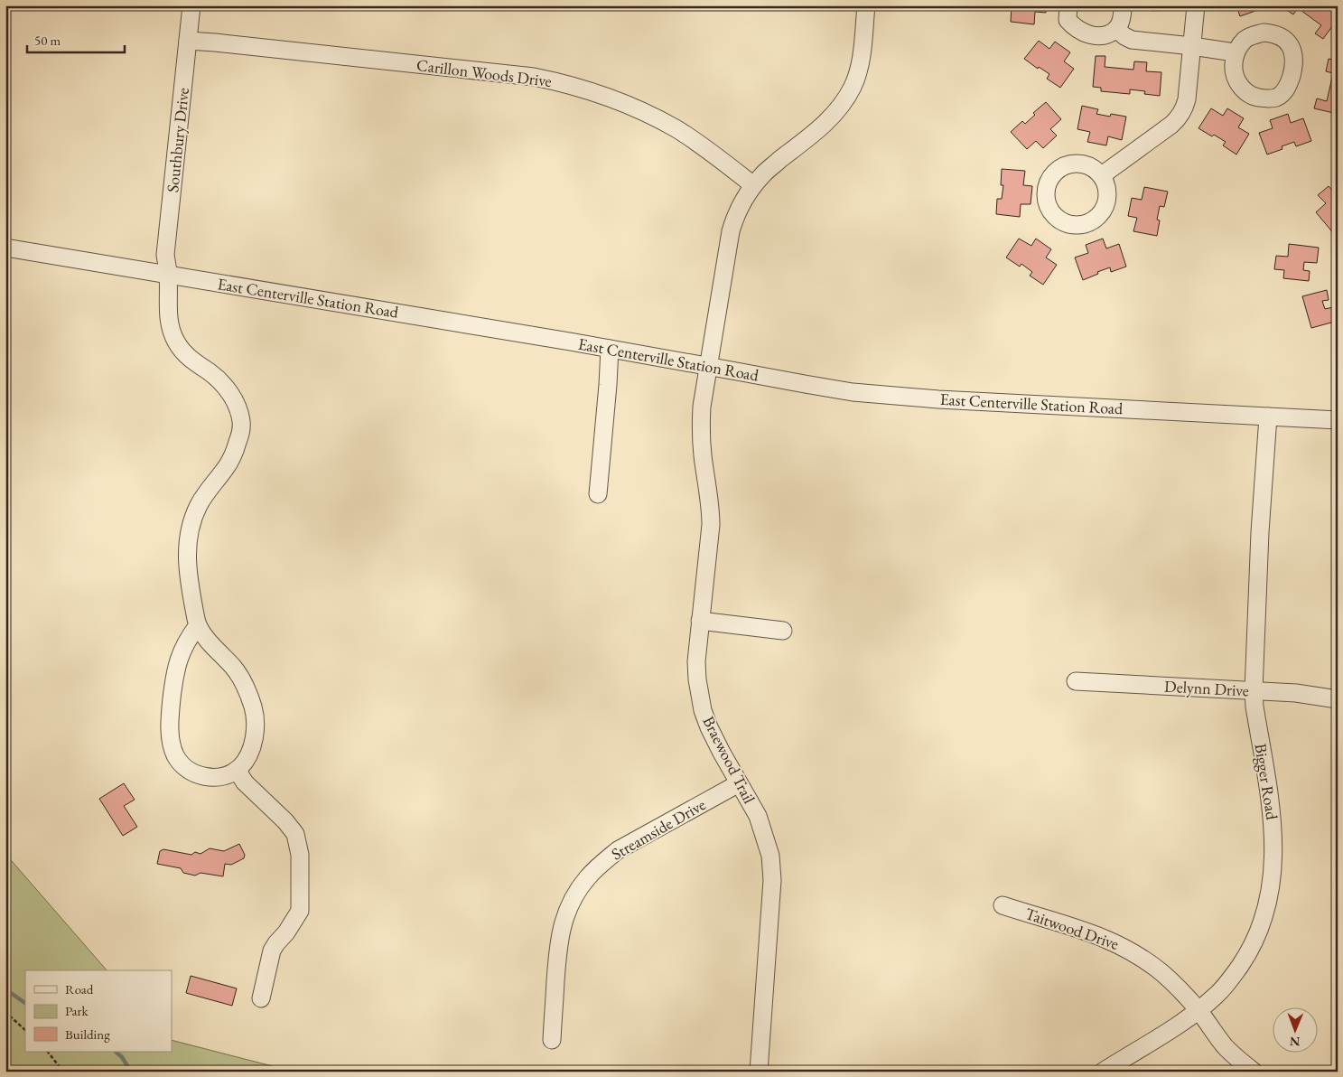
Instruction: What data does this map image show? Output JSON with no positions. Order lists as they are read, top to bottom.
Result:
{
  "streets": {
    "street": [
      "Carillon Woods Drive",
      "Southbury Drive",
      "East Centerville Station Road",
      "Delynn Drive",
      "Braewood Trail",
      "Bigger Road",
      "Streamside Drive",
      "Taitwood Drive"
    ]
  },
  "crossings": [
    ["Carillon Woods Drive", "Southbury Drive"],
    ["Carillon Woods Drive", "Braewood Trail"],
    ["Southbury Drive", "East Centerville Station Road"],
    ["East Centerville Station Road", "Braewood Trail"],
    ["East Centerville Station Road", "Bigger Road"],
    ["Delynn Drive", "Bigger Road"],
    ["Braewood Trail", "Streamside Drive"],
    ["Bigger Road", "Taitwood Drive"]
  ],
  "legend": ["Road", "Park", "Building"],
  "scale_bar": "50 m",
  "north": "bottom"
}
